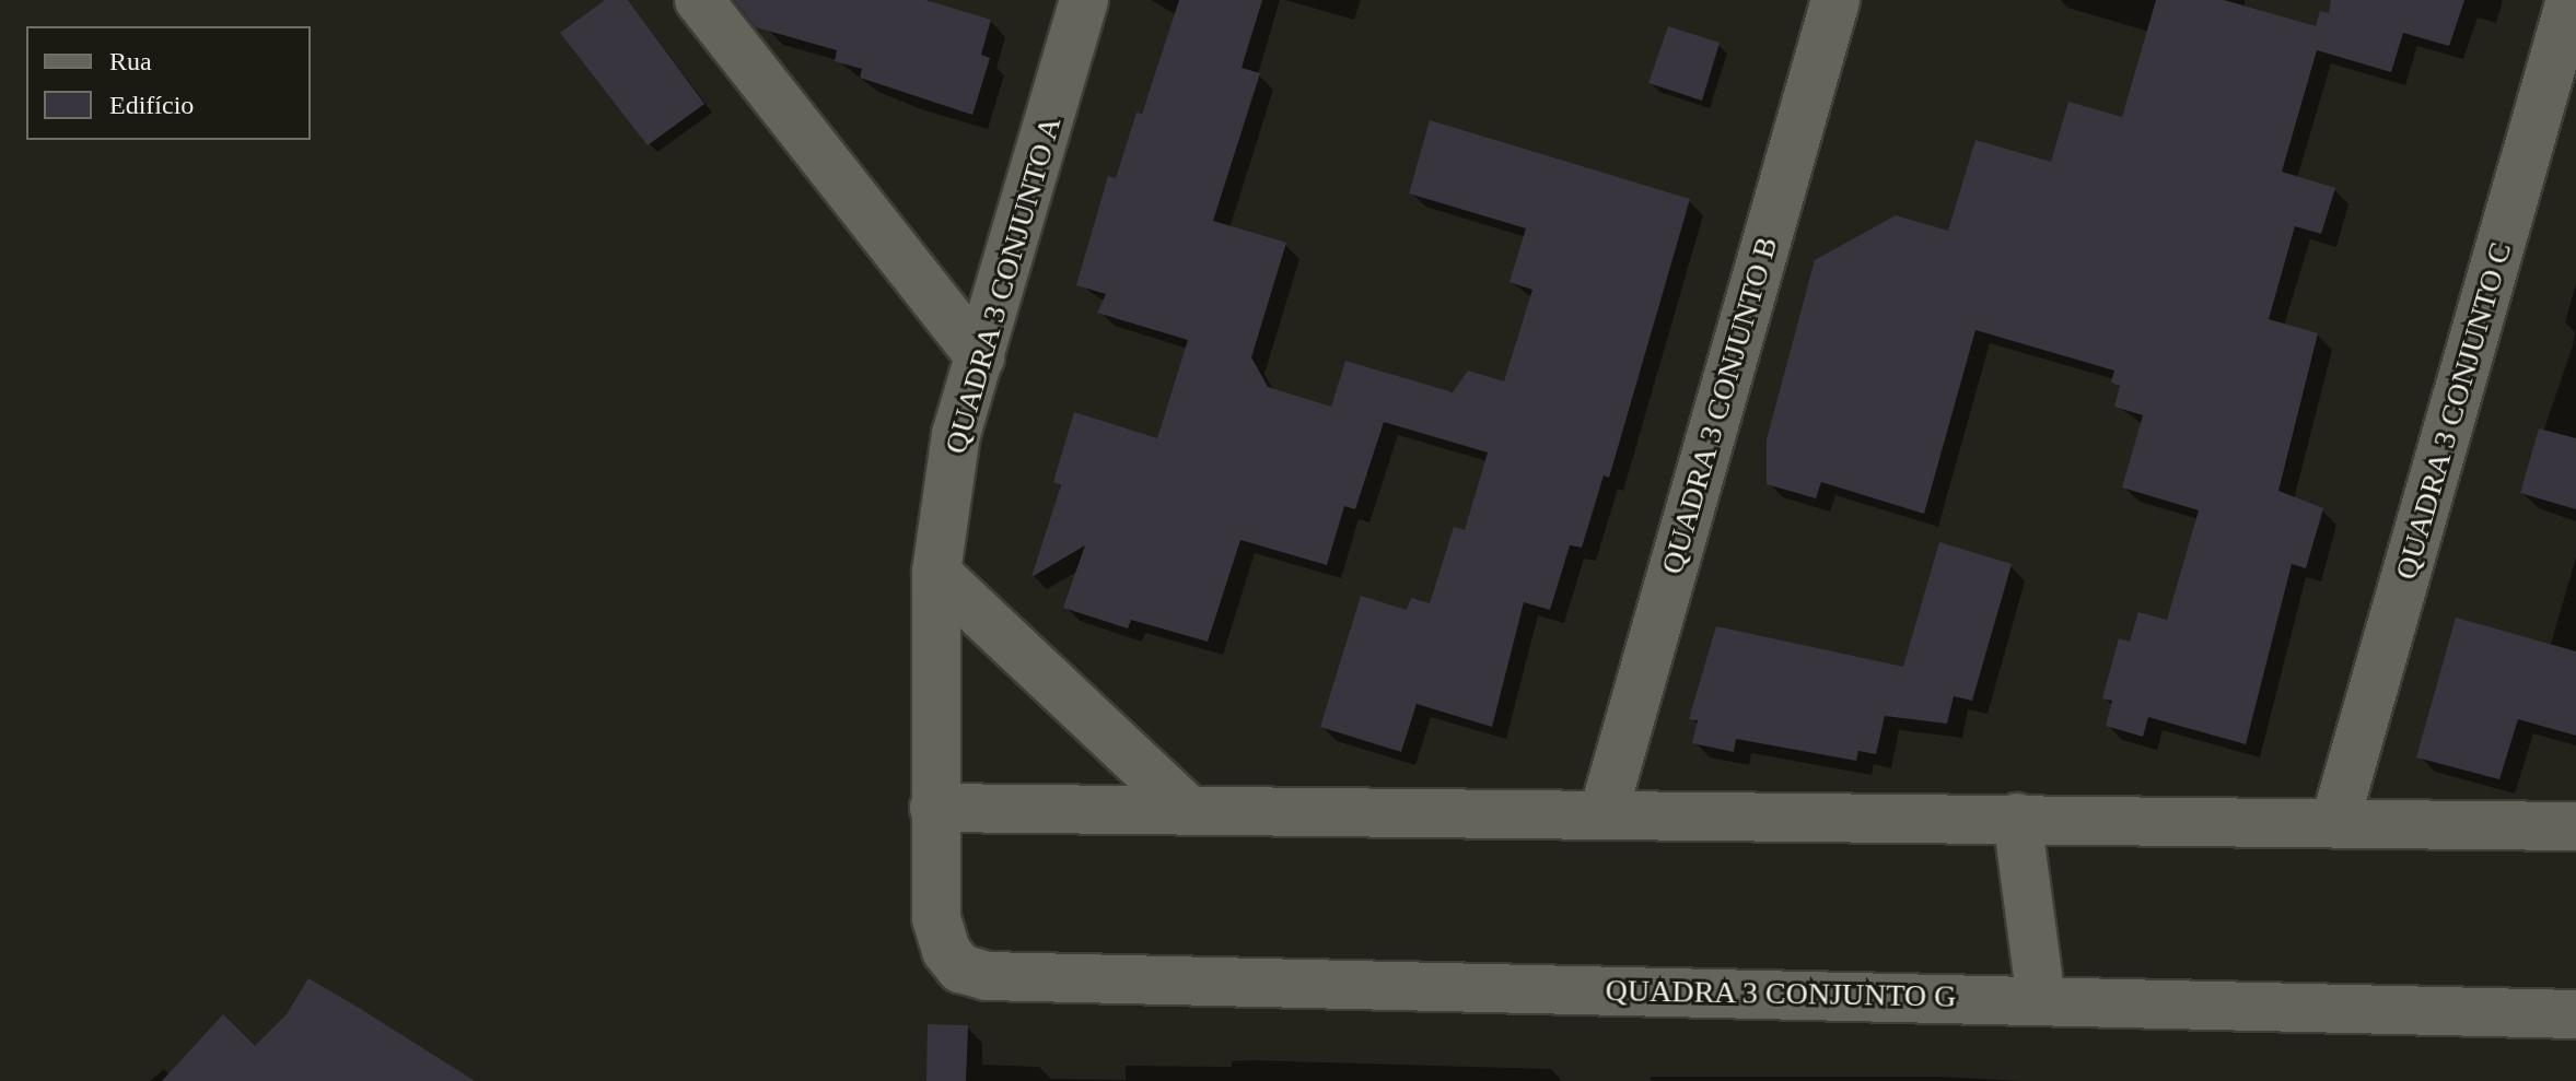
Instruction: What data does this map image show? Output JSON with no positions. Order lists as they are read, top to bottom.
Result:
{
  "streets": {
    "street": [
      "QUADRA 3 CONJUNTO A",
      "QUADRA 3 CONJUNTO B",
      "QUADRA 3 CONJUNTO C",
      "QUADRA 3 CONJUNTO G"
    ]
  },
  "crossings": [
    ["QUADRA 3 CONJUNTO A", "QUADRA 3 CONJUNTO G"]
  ],
  "legend": ["Rua", "Edifício"]
}
